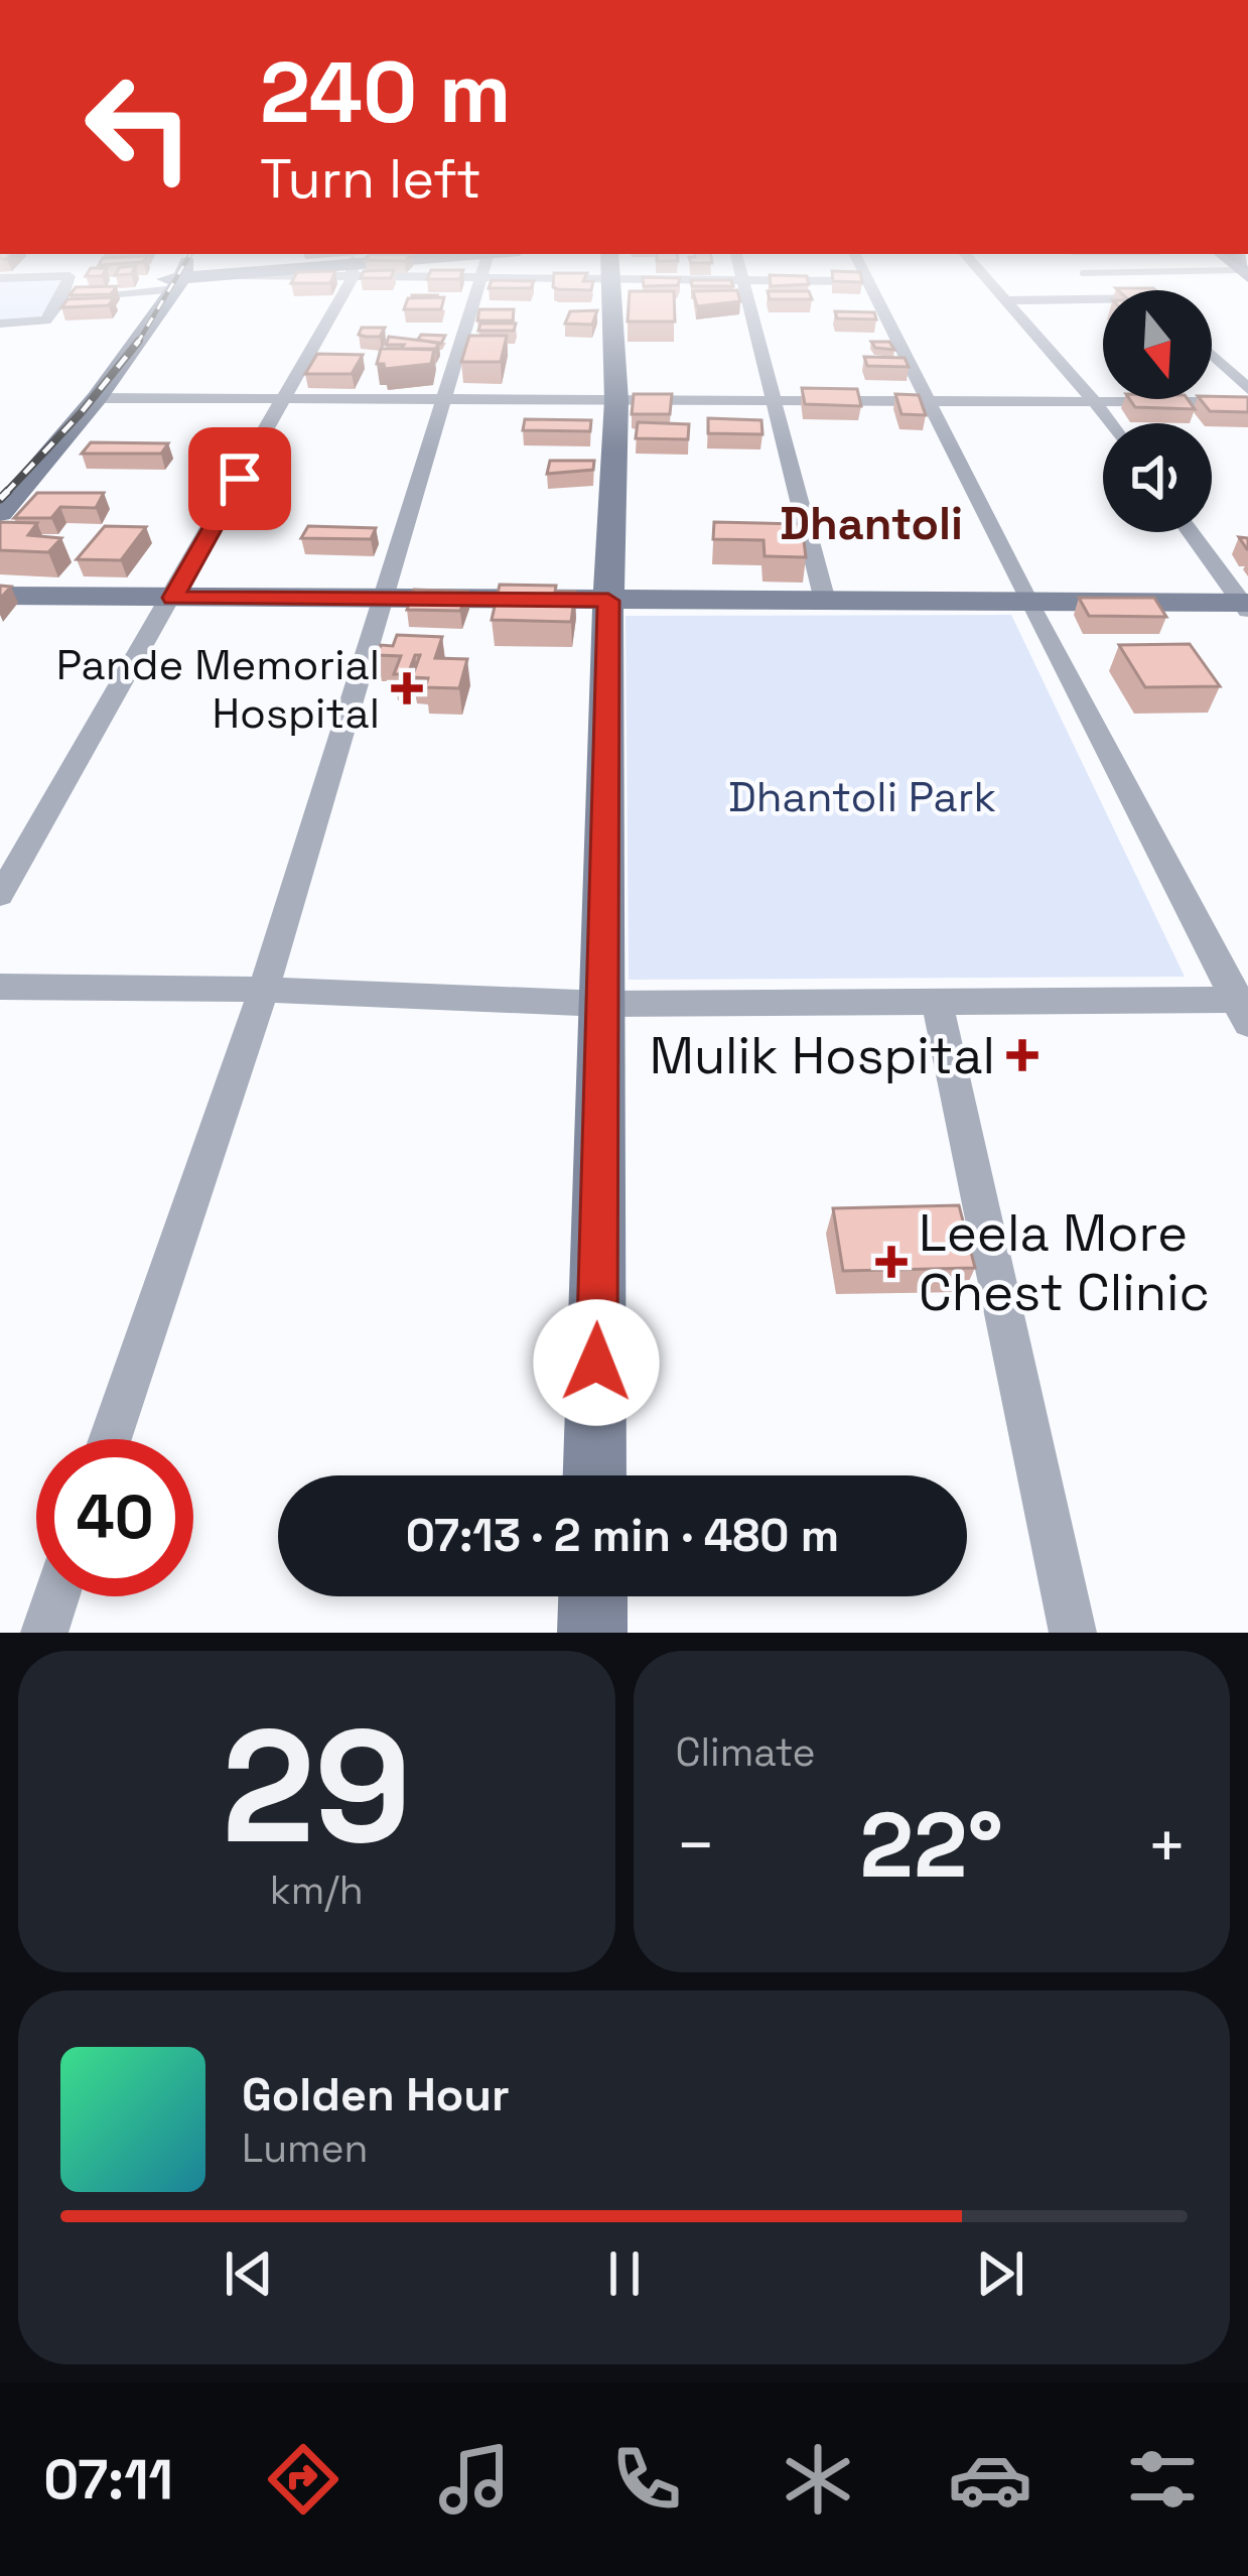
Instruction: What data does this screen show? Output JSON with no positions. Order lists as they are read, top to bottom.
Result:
{
  "districts": ["Dhantoli"],
  "parks": ["Dhantoli Park"],
  "places": {
    "health": ["Pande Memorial Hospital", "Mulik Hospital", "Leela More Chest Clinic"]
  },
  "north": "bottom",
  "page": {
    "turn": ["240 m", "Turn left"],
    "limit": "40",
    "trip": "07:13 · 2 min · 480 m",
    "tile": [
      ["29", "km/h"],
      "Climate"
    ],
    "heat": ["−", "22°", "+"],
    "song": ["Golden Hour", "Lumen"],
    "tabs": "07:11"
  }
}
